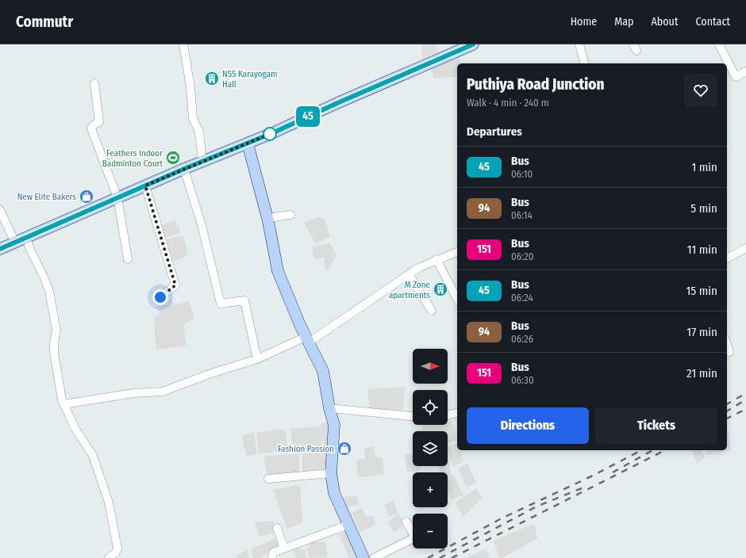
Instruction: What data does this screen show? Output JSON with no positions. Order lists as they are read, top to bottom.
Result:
{
  "places": {
    "building": ["NSS Karayogam Hall", "M Zone apartments"],
    "sports": ["Feathers Indoor Badminton Court"],
    "shop": ["New Elite Bakers", "Fashion Passion"]
  },
  "lines": ["bus line 45"],
  "north": "right",
  "page": {
    "header": "Commutr",
    "nav": [
      "Home",
      "Map",
      "About",
      "Contact"
    ],
    "on_map": "45",
    "heading": [
      ["Puthiya Road Junction", "Walk · 4 min · 240 m"],
      "Departures"
    ],
    "list": [
      {
        "mark": "45",
        "name": "Bus",
        "note": "06:10",
        "value": "1 min"
      },
      {
        "mark": "94",
        "name": "Bus",
        "note": "06:14",
        "value": "5 min"
      },
      {
        "mark": "151",
        "name": "Bus",
        "note": "06:20",
        "value": "11 min"
      },
      {
        "mark": "45",
        "name": "Bus",
        "note": "06:24",
        "value": "15 min"
      },
      {
        "mark": "94",
        "name": "Bus",
        "note": "06:26",
        "value": "17 min"
      },
      {
        "mark": "151",
        "name": "Bus",
        "note": "06:30",
        "value": "21 min"
      }
    ],
    "map_buttons": ["+", "−"],
    "buttons": ["Directions", "Tickets"]
  }
}
